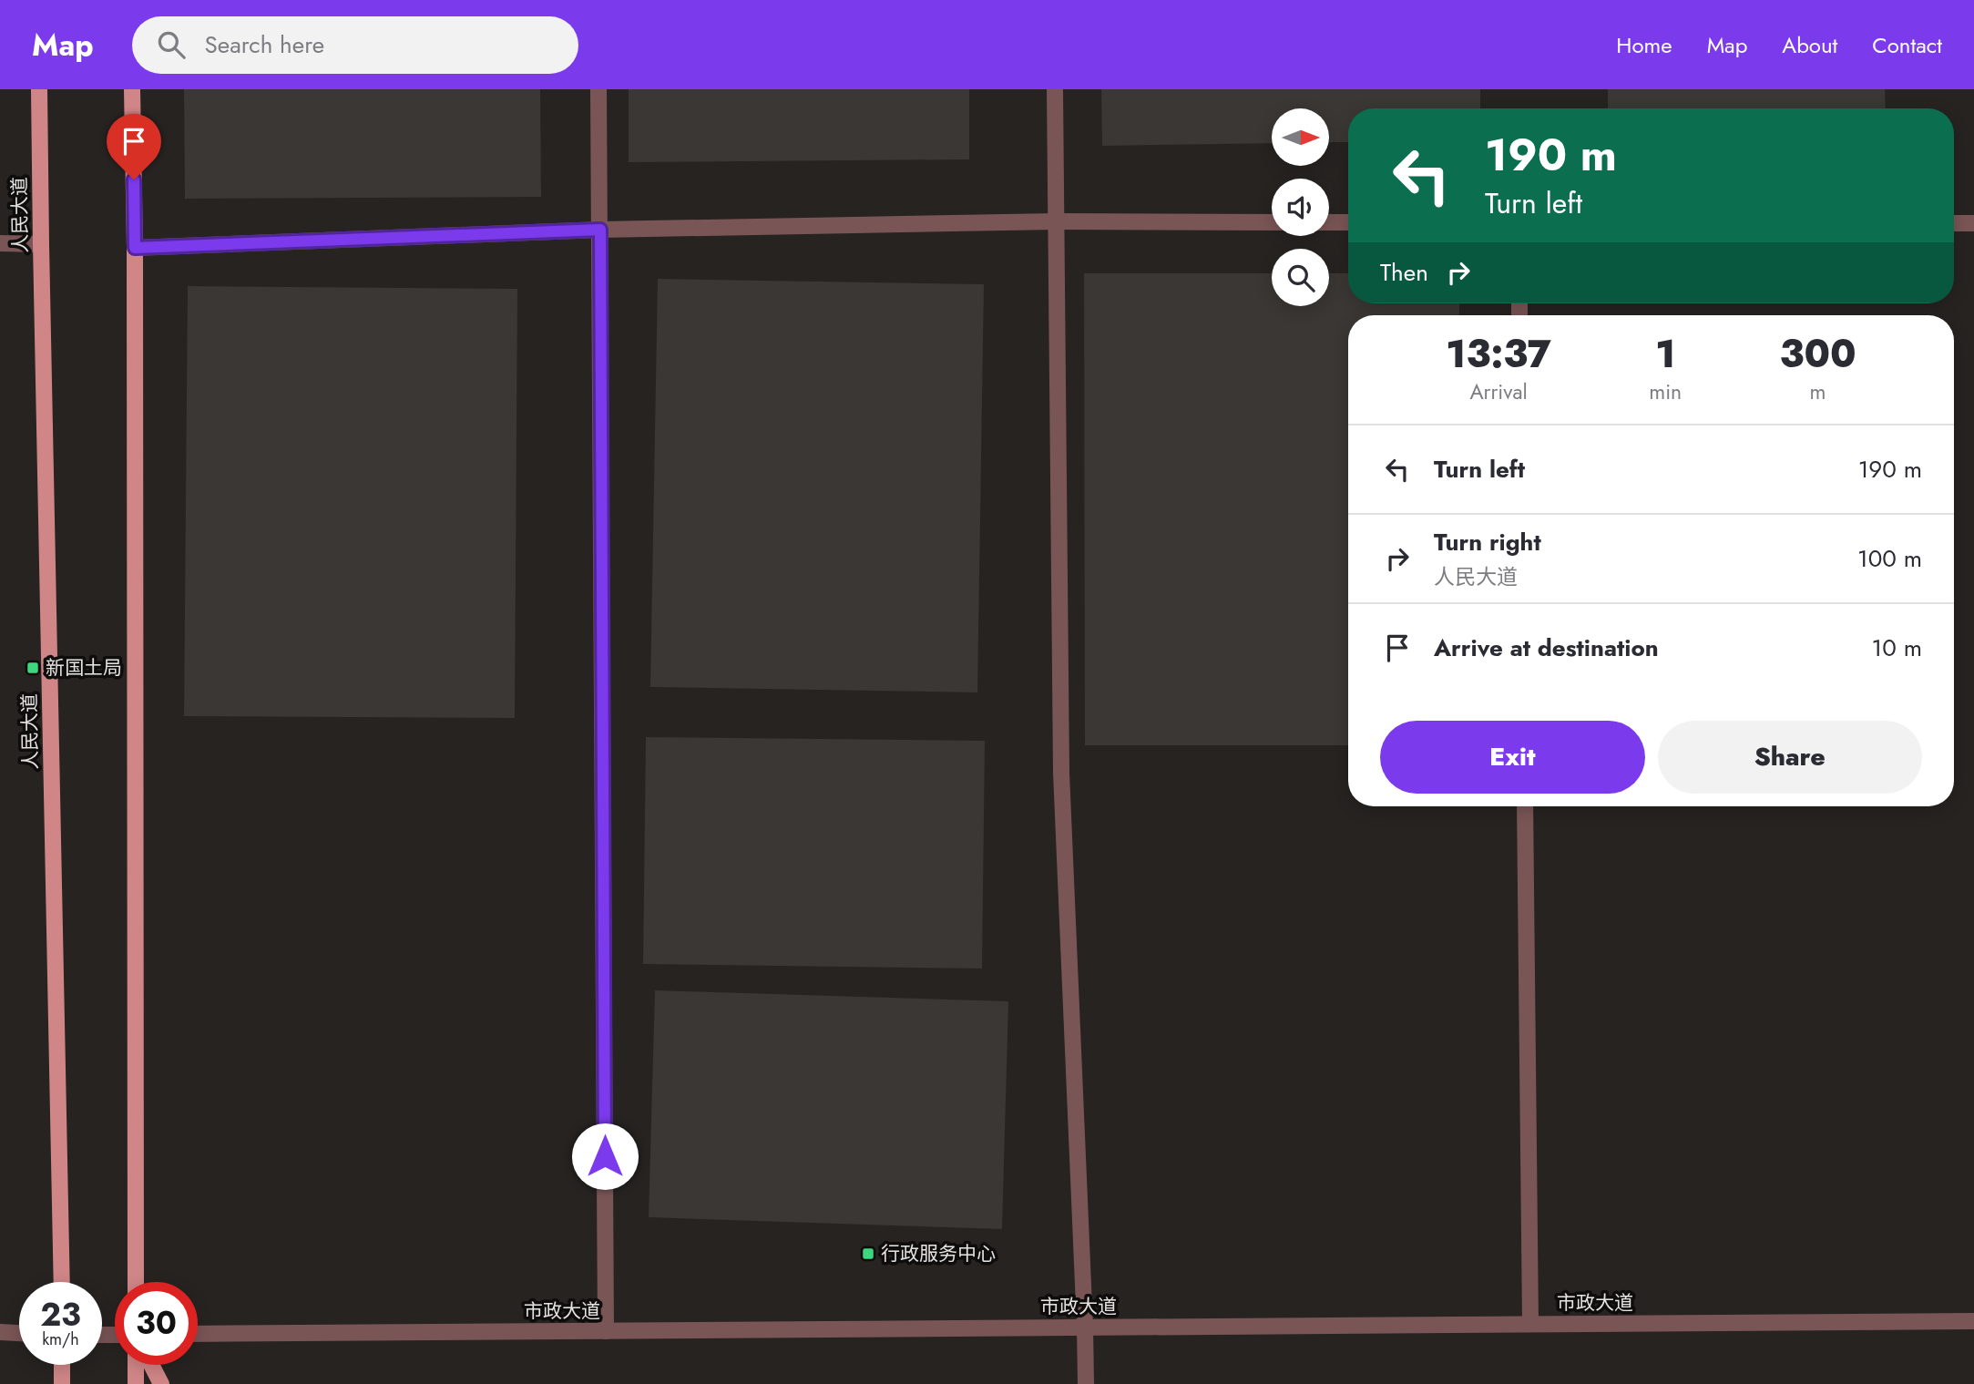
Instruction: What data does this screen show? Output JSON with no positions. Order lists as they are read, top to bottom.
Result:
{
  "streets": {
    "main road": ["人民大道"],
    "street": ["市政大道"]
  },
  "places": {
    "transit": ["新国土局", "行政服务中心"]
  },
  "north": "right",
  "page": {
    "header": "Map",
    "search": "Search here",
    "nav": [
      "Home",
      "Map",
      "About",
      "Contact"
    ],
    "turn": ["190 m", "Turn left"],
    "then": "Then",
    "eta": [
      "13:37",
      "Arrival",
      "1",
      "min",
      "300",
      "m"
    ],
    "list": [
      {
        "name": "Turn left",
        "value": "190 m"
      },
      {
        "name": "Turn right",
        "note": "人民大道",
        "value": "100 m"
      },
      {
        "name": "Arrive at destination",
        "value": "10 m"
      }
    ],
    "buttons": ["Exit", "Share"],
    "speed": "23 km/h",
    "limit": "30"
  }
}
